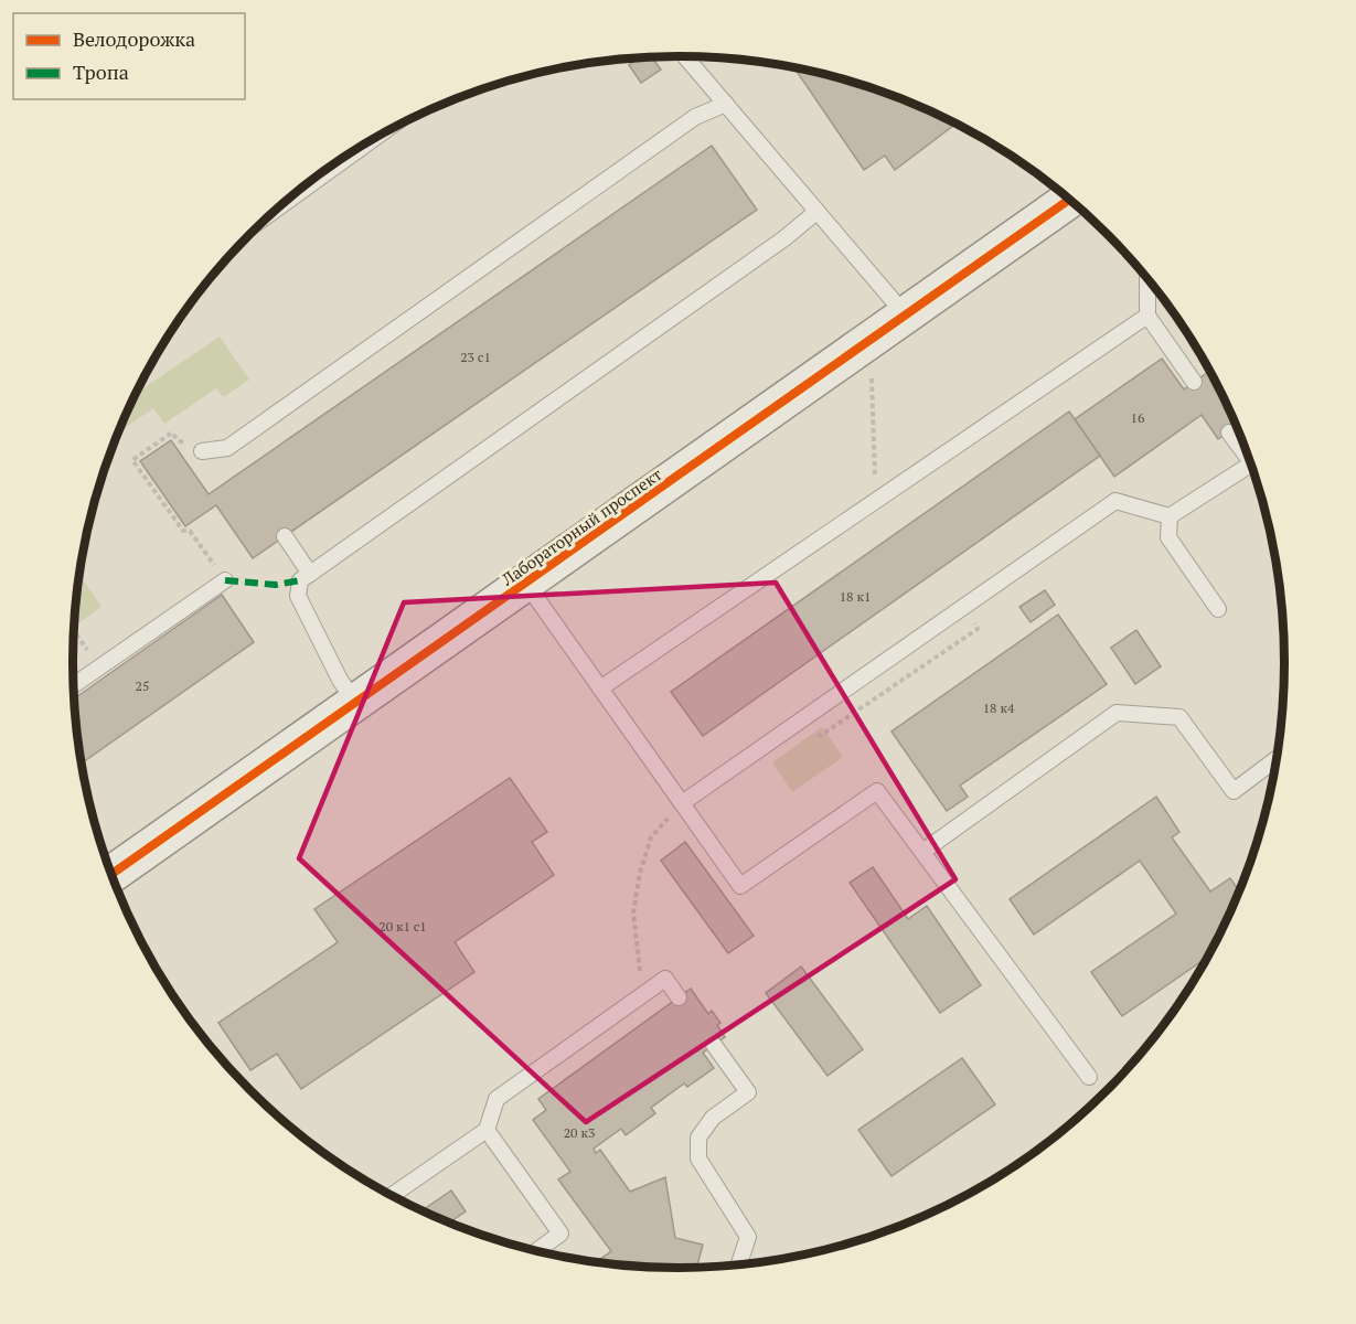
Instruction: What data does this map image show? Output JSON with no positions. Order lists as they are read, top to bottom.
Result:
{
  "streets": {
    "street": ["Лабораторный проспект"]
  },
  "house_numbers": [
    "23 с1",
    "16",
    "18 к1",
    "25",
    "18 к4",
    "20 к1 с1",
    "20 к3"
  ],
  "legend": ["Велодорожка", "Тропа"]
}
